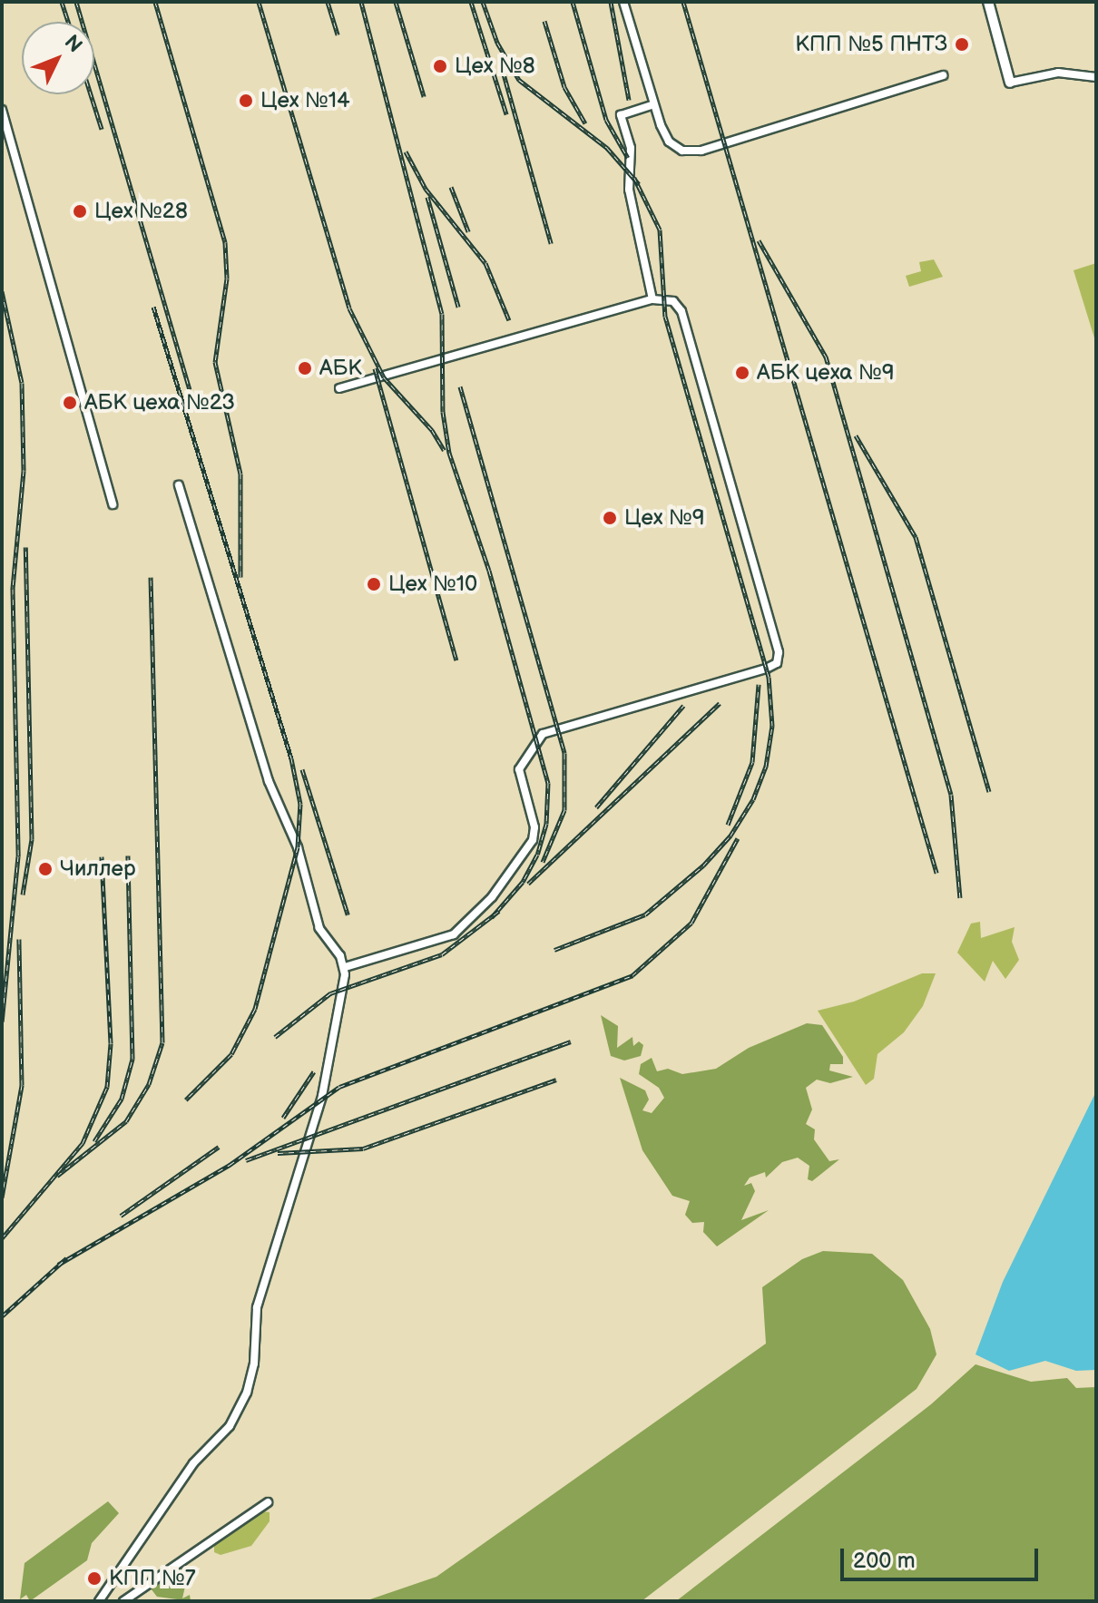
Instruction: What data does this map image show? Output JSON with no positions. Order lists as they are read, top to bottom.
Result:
{
  "places": [
    "КПП №5 ПНТЗ",
    "Цех №8",
    "Цех №14",
    "Цех №28",
    "АБК",
    "АБК цеха №9",
    "АБК цеха №23",
    "Цех №9",
    "Цех №10",
    "Чиллер",
    "КПП №7"
  ],
  "scale_bar": "200 m",
  "north": "top right"
}
